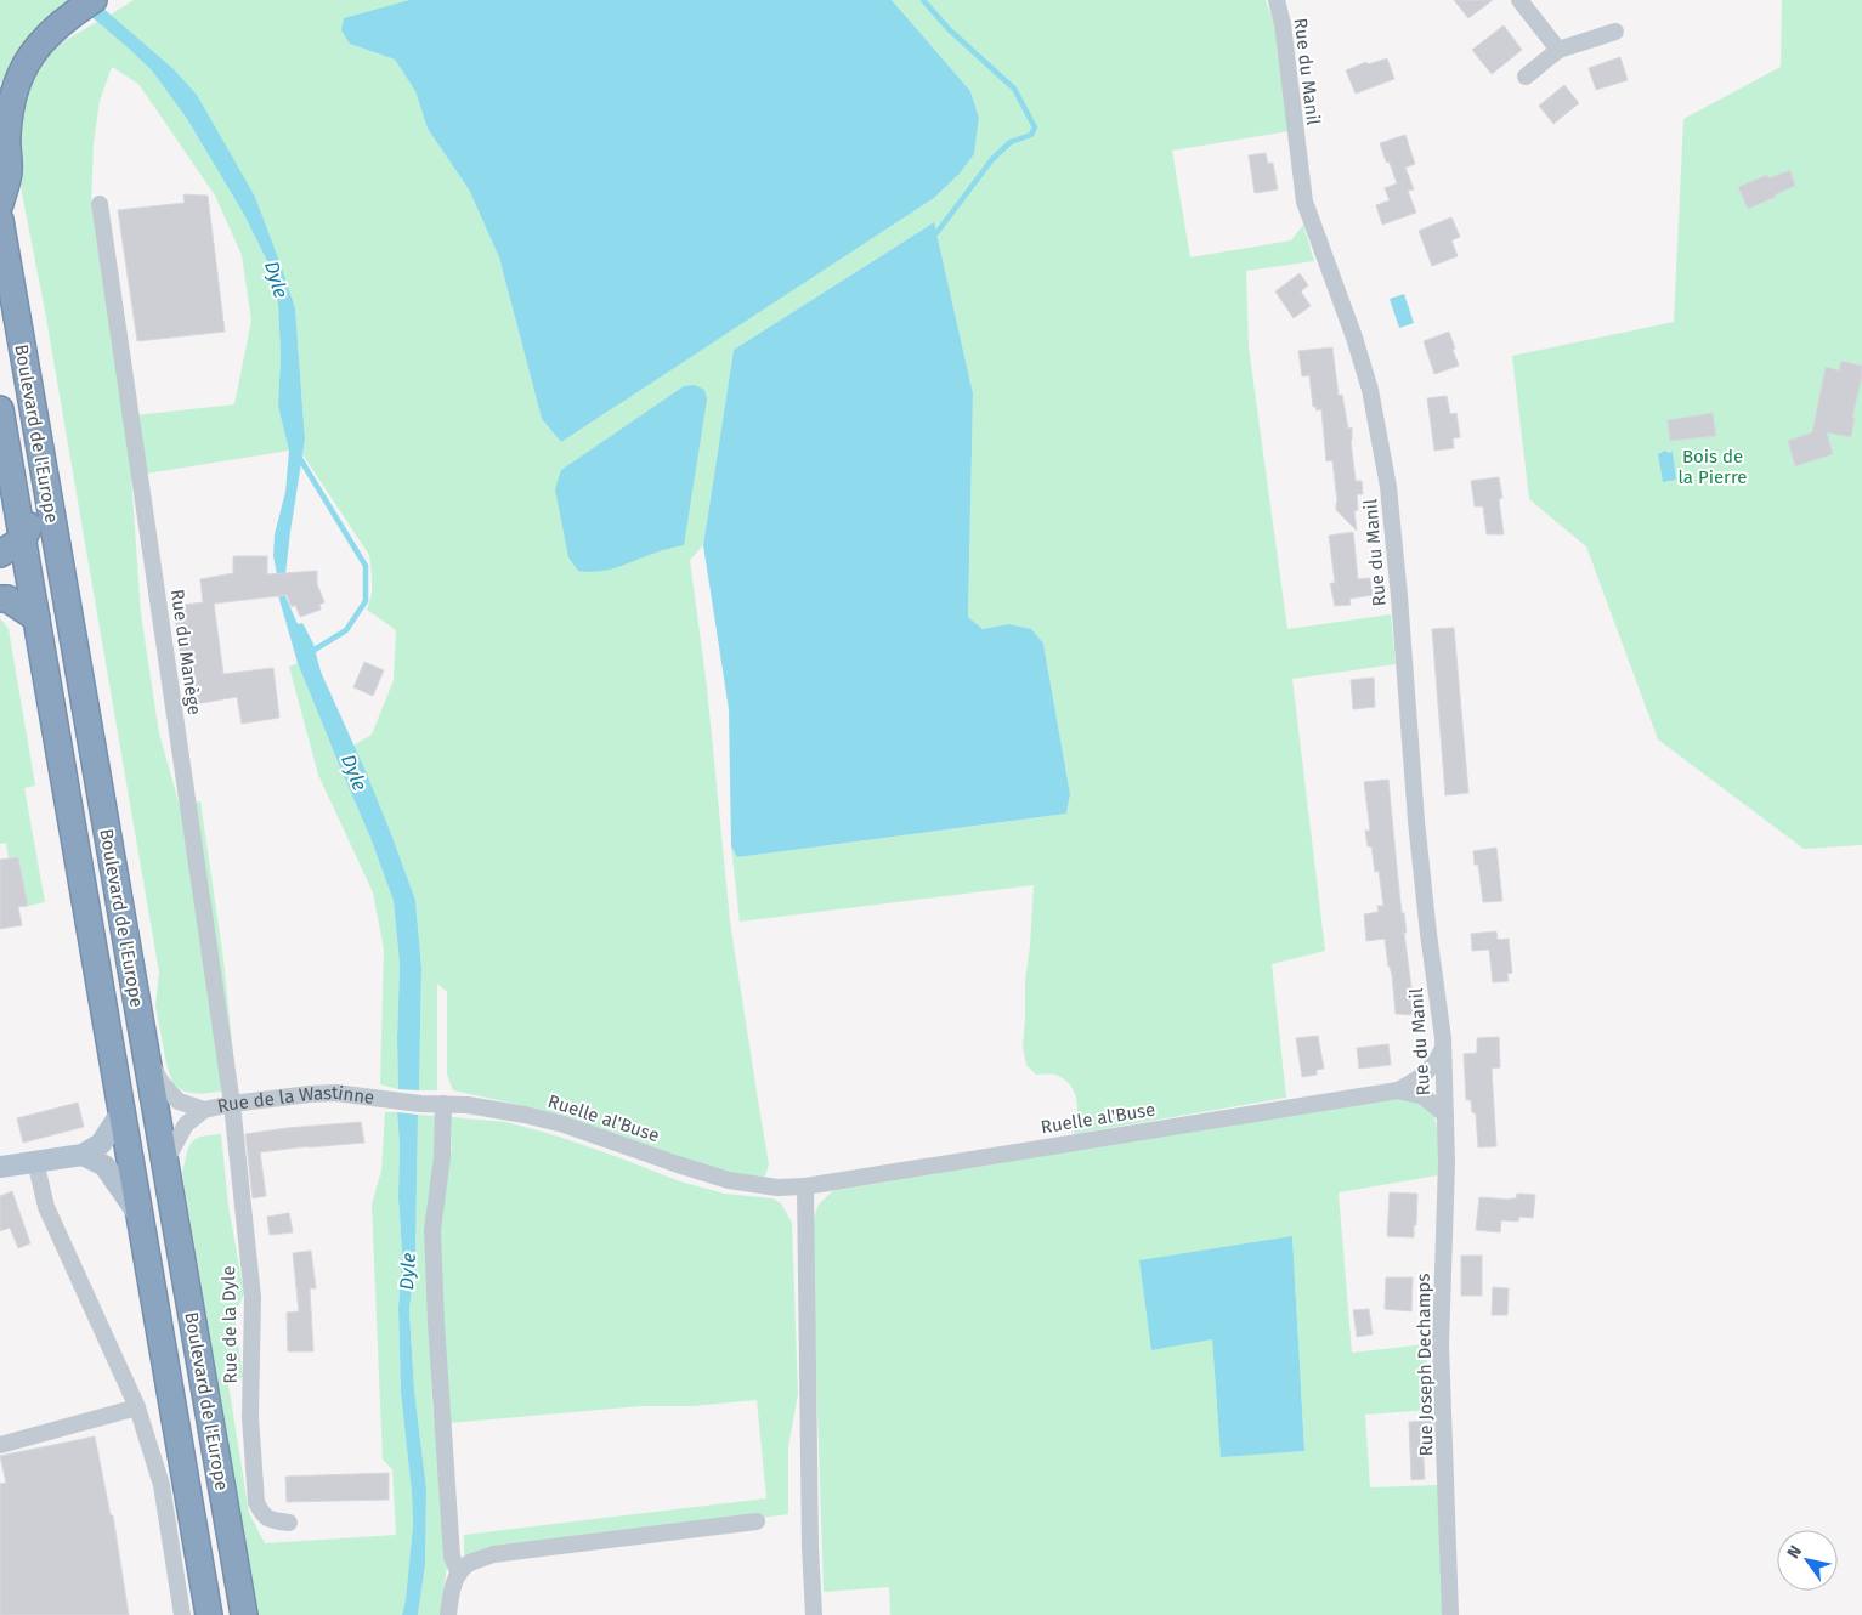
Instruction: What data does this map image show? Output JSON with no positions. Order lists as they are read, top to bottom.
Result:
{
  "streets": {
    "highway": ["Boulevard de l'Europe"],
    "street": [
      "Rue du Manil",
      "Rue du Manège",
      "Rue de la Wastinne",
      "Ruelle al'Buse",
      "Rue de la Dyle",
      "Rue Joseph Dechamps"
    ]
  },
  "crossings": [
    ["Rue du Manil", "Ruelle al'Buse"],
    ["Rue du Manil", "Rue Joseph Dechamps"],
    ["Boulevard de l'Europe", "Rue de la Wastinne"],
    ["Rue du Manège", "Rue de la Wastinne"],
    ["Rue du Manège", "Rue de la Dyle"],
    ["Rue de la Wastinne", "Ruelle al'Buse"],
    ["Rue de la Wastinne", "Rue de la Dyle"],
    ["Ruelle al'Buse", "Rue Joseph Dechamps"]
  ],
  "water": ["Dyle"],
  "parks": ["Bois de la Pierre"],
  "north": "top left"
}
